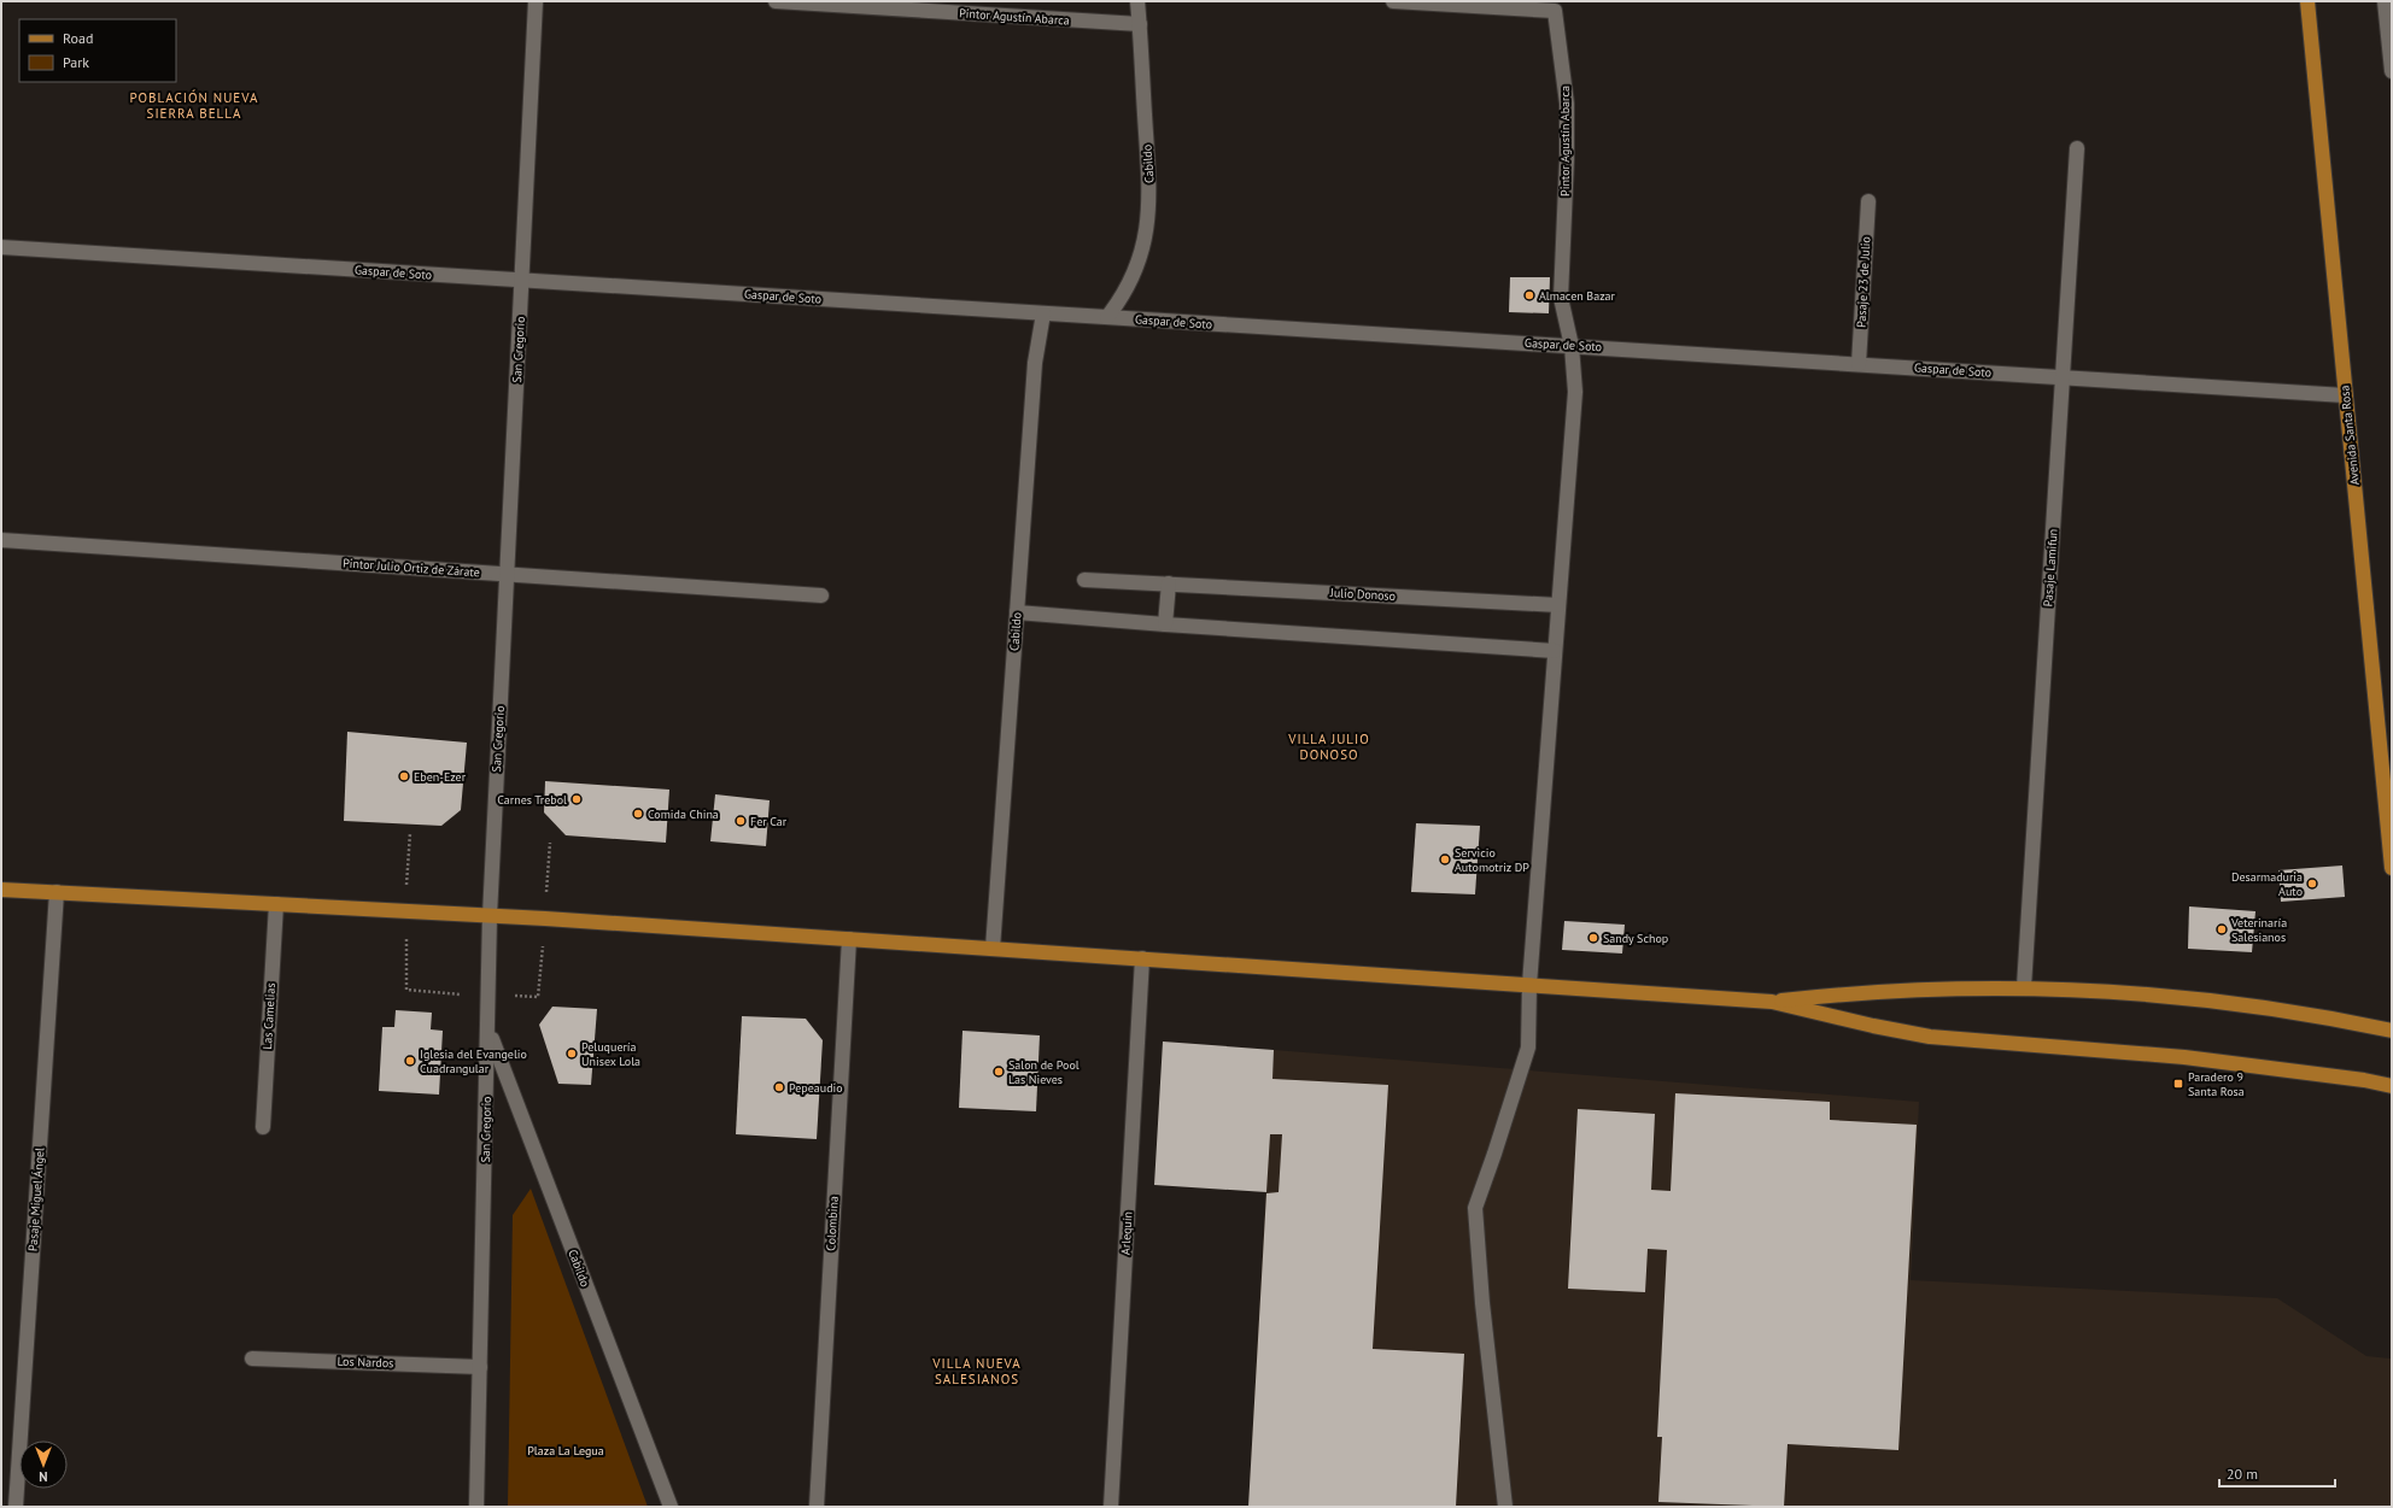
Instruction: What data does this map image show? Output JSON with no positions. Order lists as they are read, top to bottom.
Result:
{
  "streets": {
    "main road": ["Avenida Santa Rosa"],
    "street": [
      "Pintor Agustín Abarca",
      "Cabildo",
      "Gaspar de Soto",
      "Pasaje 23 de Julio",
      "San Gregorio",
      "Pintor Julio Ortiz de Zárate",
      "Pasaje Lamifun",
      "Julio Donoso",
      "Las Camelias",
      "Pasaje Miguel Ángel",
      "Colombina",
      "Arlequín",
      "Los Nardos"
    ]
  },
  "crossings": [
    ["Pintor Agustín Abarca", "Cabildo"],
    ["Pintor Agustín Abarca", "Gaspar de Soto"],
    ["Cabildo", "Gaspar de Soto"],
    ["Cabildo", "San Gregorio"],
    ["Gaspar de Soto", "Pasaje 23 de Julio"],
    ["Gaspar de Soto", "San Gregorio"],
    ["Gaspar de Soto", "Avenida Santa Rosa"],
    ["Gaspar de Soto", "Pasaje Lamifun"],
    ["San Gregorio", "Pintor Julio Ortiz de Zárate"],
    ["San Gregorio", "Los Nardos"]
  ],
  "districts": ["POBLACIÓN NUEVA SIERRA BELLA", "VILLA JULIO DONOSO", "VILLA NUEVA SALESIANOS"],
  "parks": ["Plaza La Legua"],
  "places": {
    "other": [
      "Almacen Bazar",
      "Eben-Ezer",
      "Carnes Trebol",
      "Comida China",
      "Fer Car",
      "Servicio Automotriz DP",
      "Desarmaduria Auto",
      "Veterinaría Salesianos",
      "Sandy Schop",
      "Peluquería Unisex Lola",
      "Iglesia del Evangelio Cuadrangular",
      "Salon de Pool Las Nieves",
      "Pepeaudio"
    ],
    "transit": ["Paradero 9 Santa Rosa"]
  },
  "legend": ["Road", "Park"],
  "scale_bar": "20 m",
  "north": "bottom"
}
